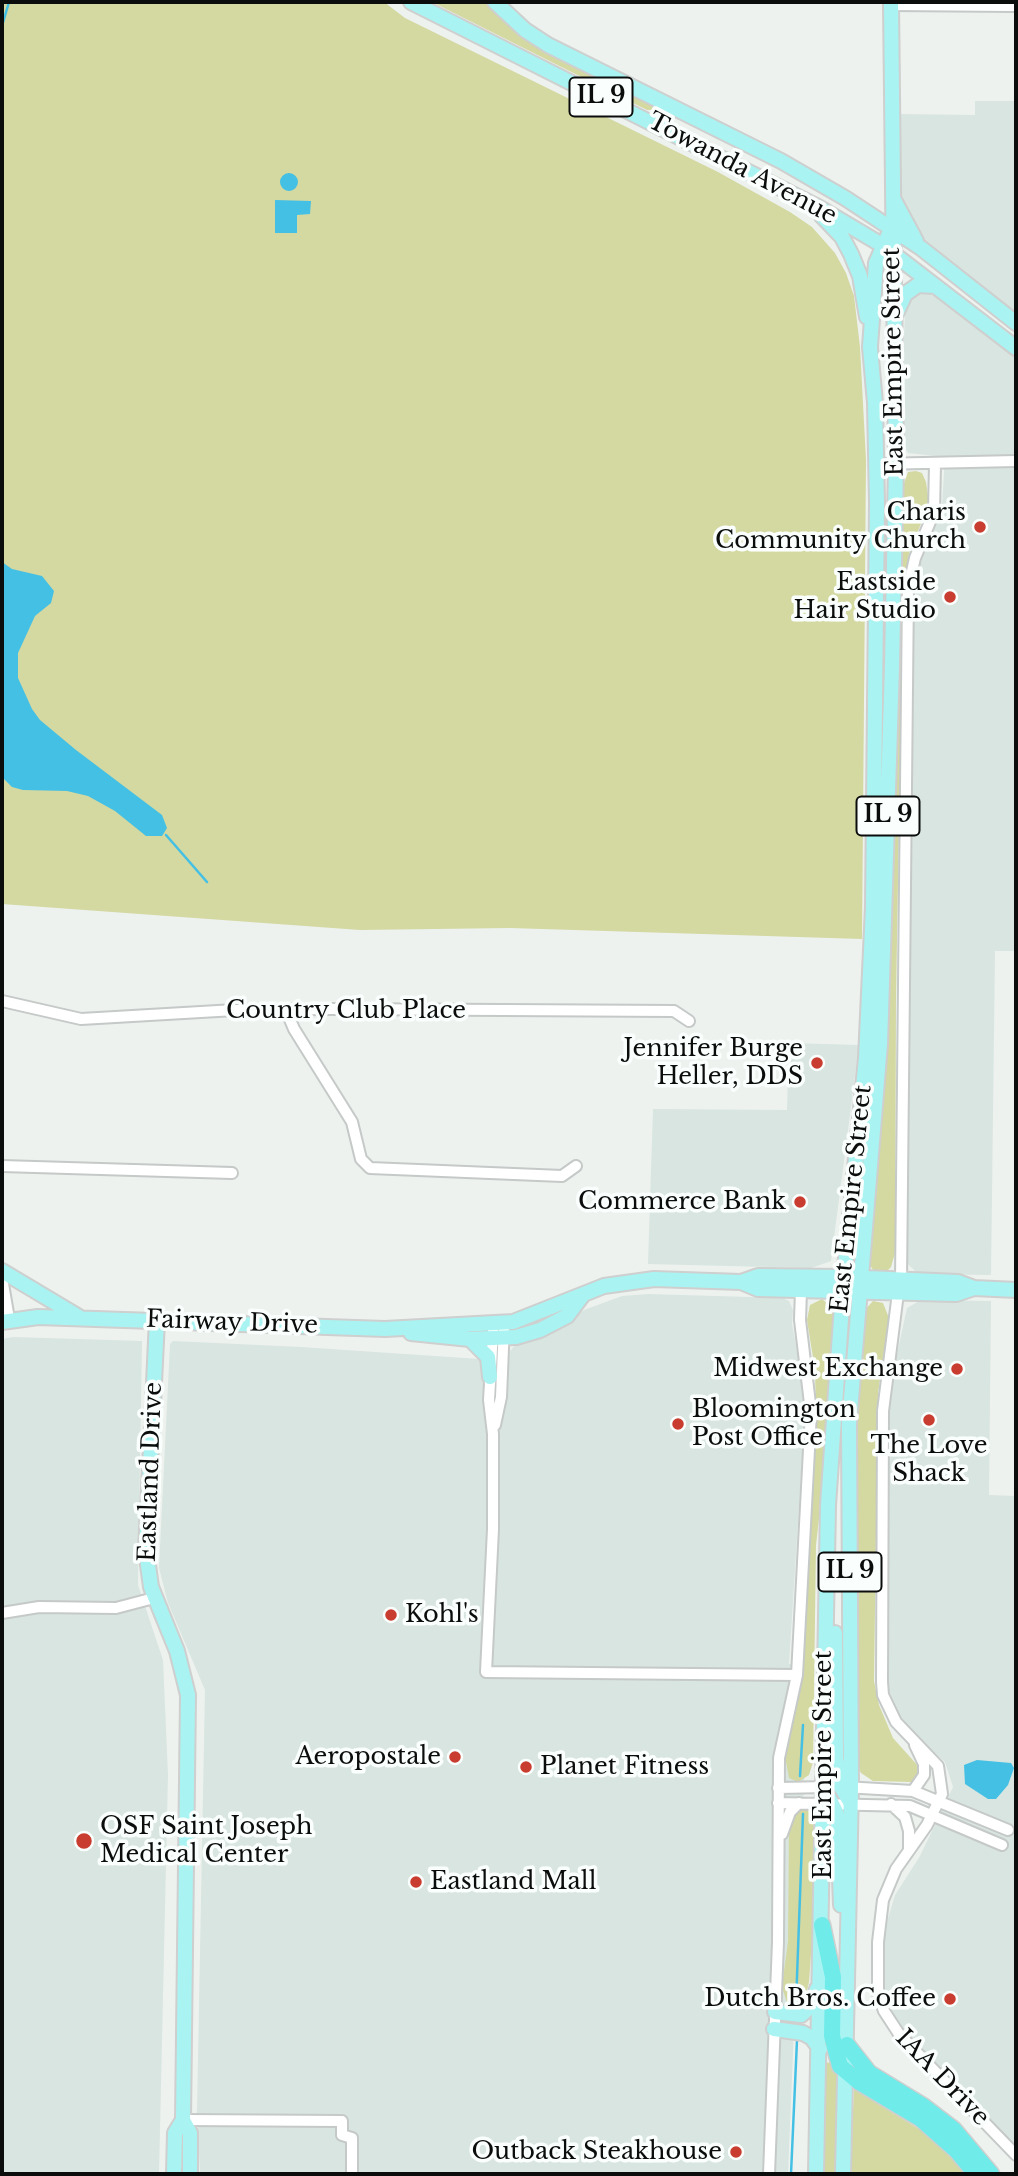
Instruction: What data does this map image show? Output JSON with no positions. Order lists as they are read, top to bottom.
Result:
{
  "streets": {
    "main road": [
      "IL 9",
      "Towanda Avenue",
      "East Empire Street",
      "Fairway Drive",
      "Eastland Drive"
    ],
    "street": ["Country Club Place", "IAA Drive"]
  },
  "crossings": [
    ["IL 9", "Towanda Avenue"],
    ["IL 9", "East Empire Street"],
    ["Towanda Avenue", "East Empire Street"],
    ["East Empire Street", "Fairway Drive"],
    ["Fairway Drive", "Eastland Drive"]
  ],
  "places": [
    "Charis Community Church",
    "Eastside Hair Studio",
    "Jennifer Burge Heller, DDS",
    "Commerce Bank",
    "Midwest Exchange",
    "The Love Shack",
    "Bloomington Post Office",
    "Kohl's",
    "Aeropostale",
    "Planet Fitness",
    "OSF Saint Joseph Medical Center",
    "Eastland Mall",
    "Dutch Bros. Coffee",
    "Outback Steakhouse"
  ]
}
